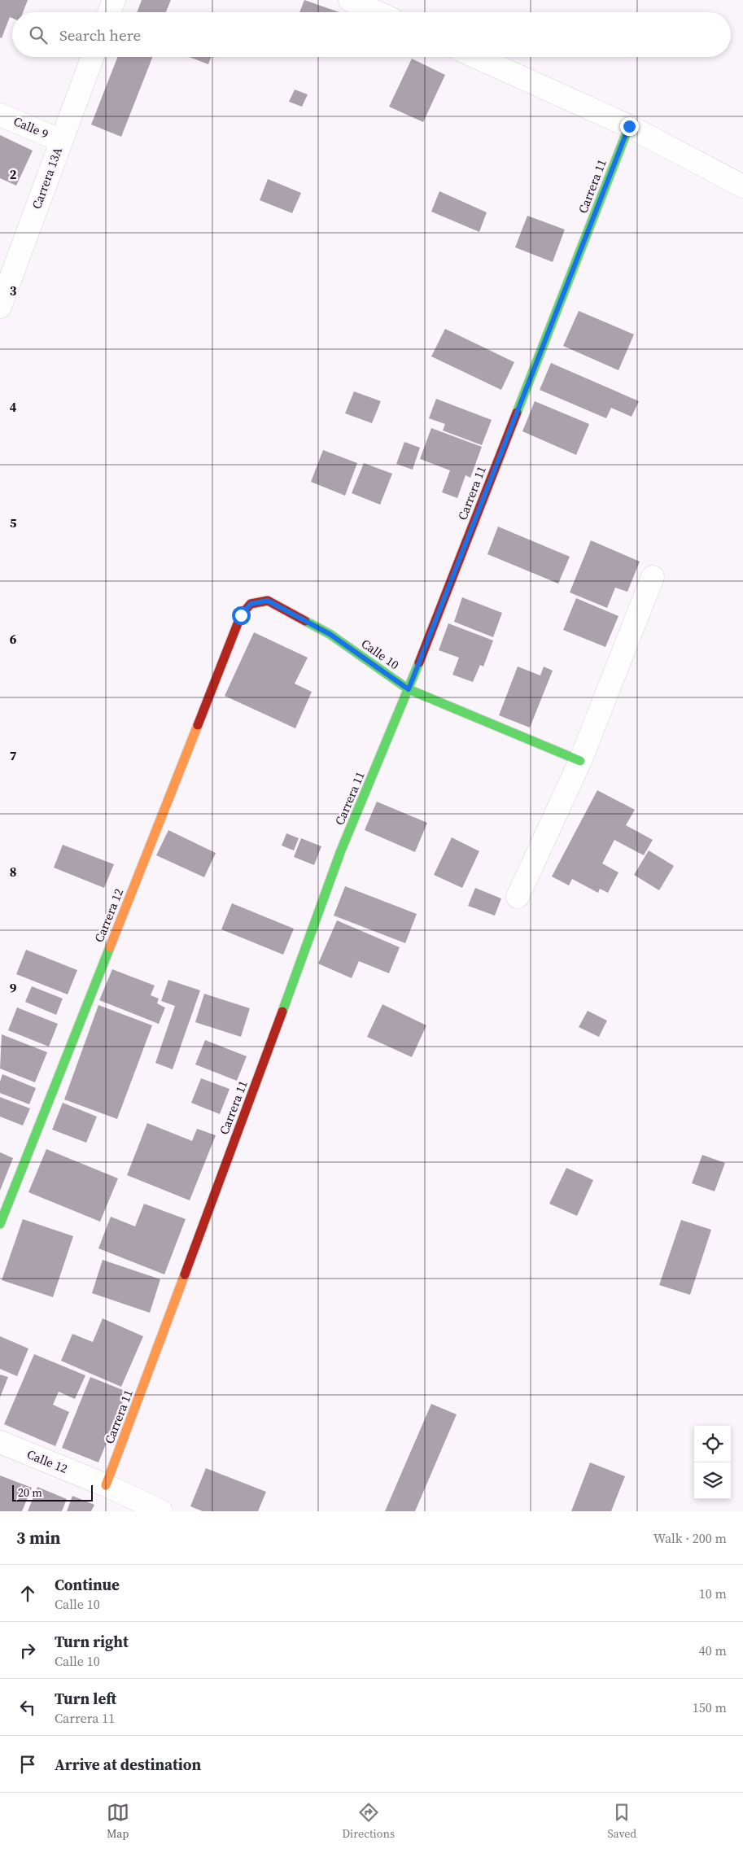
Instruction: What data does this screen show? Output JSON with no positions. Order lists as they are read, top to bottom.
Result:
{
  "streets": {
    "street": [
      "Calle 9",
      "Carrera 13A",
      "Carrera 11",
      "Calle 10",
      "Carrera 12",
      "Calle 12"
    ]
  },
  "crossings": [
    ["Calle 9", "Carrera 13A"],
    ["Carrera 11", "Calle 10"],
    ["Carrera 11", "Calle 12"],
    ["Calle 10", "Carrera 12"]
  ],
  "scale_bar": "20 m",
  "page": {
    "search": "Search here",
    "scale": "20 m",
    "heading": ["3 min", "Walk · 200 m"],
    "list": [
      ["Continue", "Calle 10", "10 m"],
      ["Turn right", "Calle 10", "40 m"],
      ["Turn left", "Carrera 11", "150 m"],
      "Arrive at destination"
    ],
    "nav": ["Map", "Directions", "Saved"]
  },
  "grid": {
    "rows": [
      "2",
      "3",
      "4",
      "5",
      "6",
      "7",
      "8",
      "9"
    ]
  }
}
